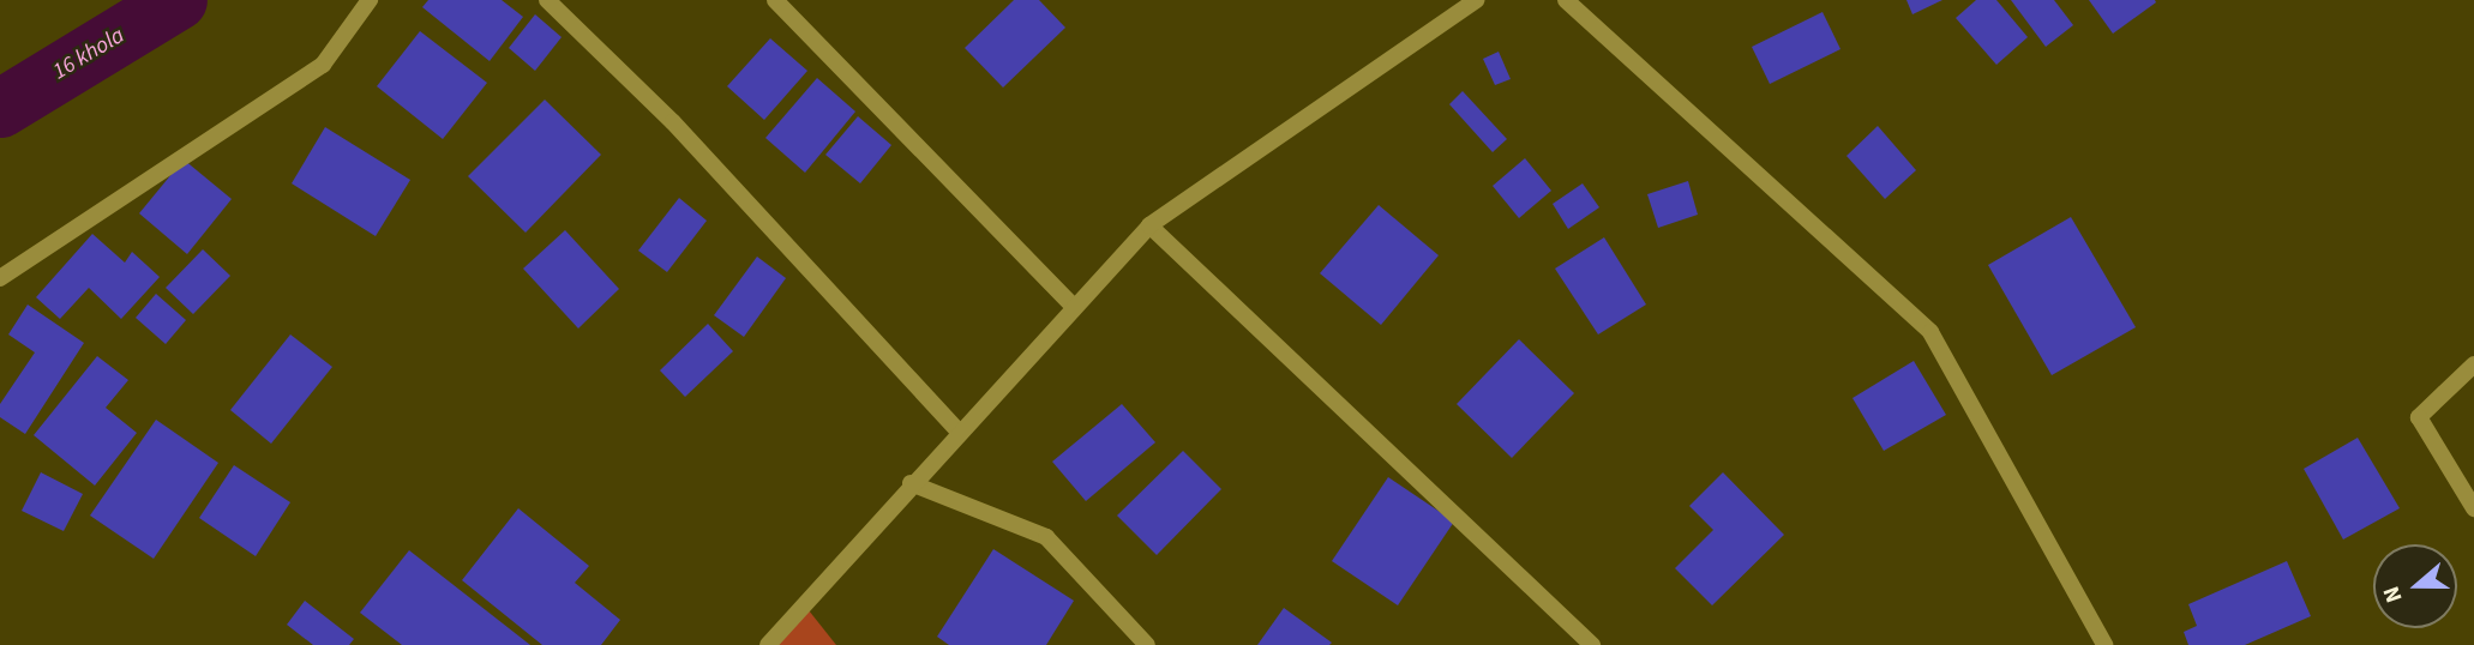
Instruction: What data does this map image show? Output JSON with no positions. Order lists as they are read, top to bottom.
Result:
{
  "water": ["16 khola"],
  "north": "left"
}
